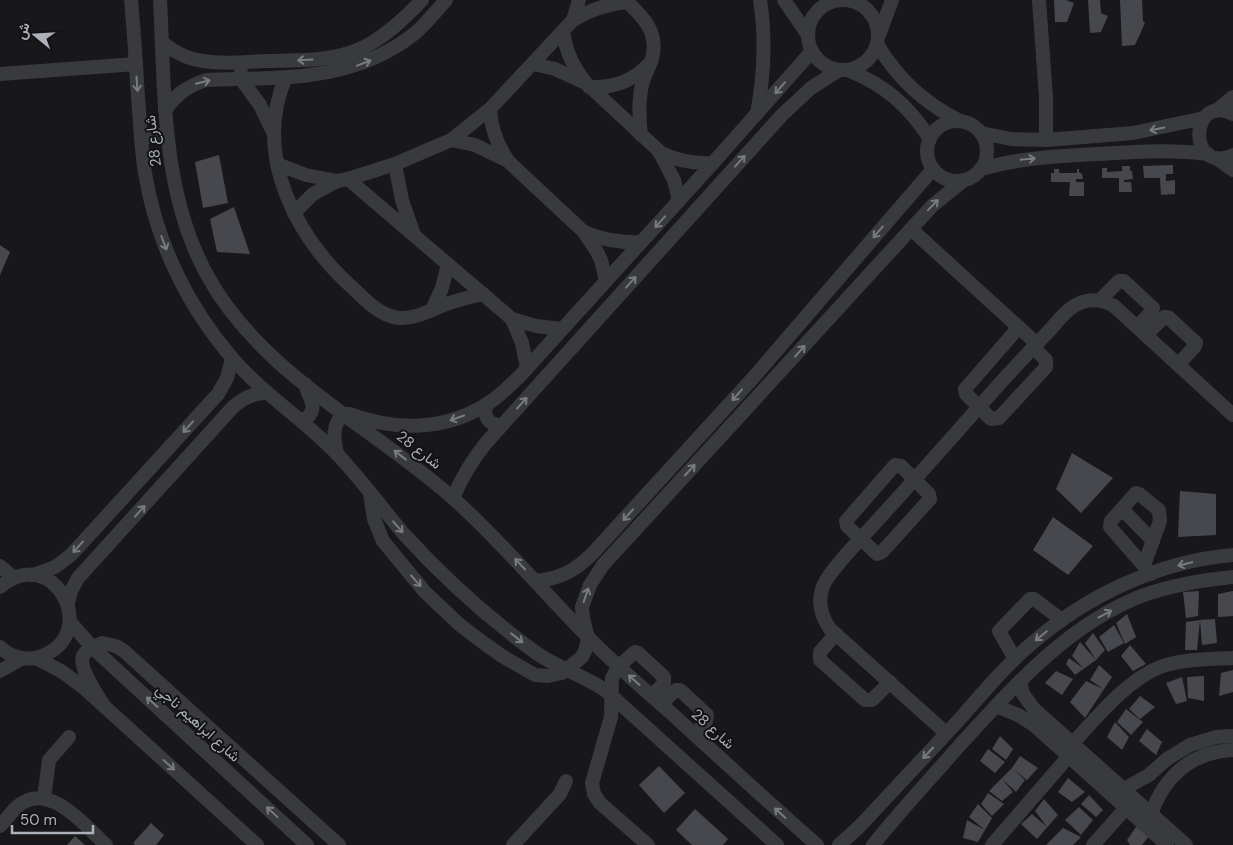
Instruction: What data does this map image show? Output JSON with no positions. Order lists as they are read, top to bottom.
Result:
{
  "streets": {
    "street": ["شارع 28", "شارع ابراهيم ناجي"]
  },
  "scale_bar": "50 m",
  "north": "left"
}
